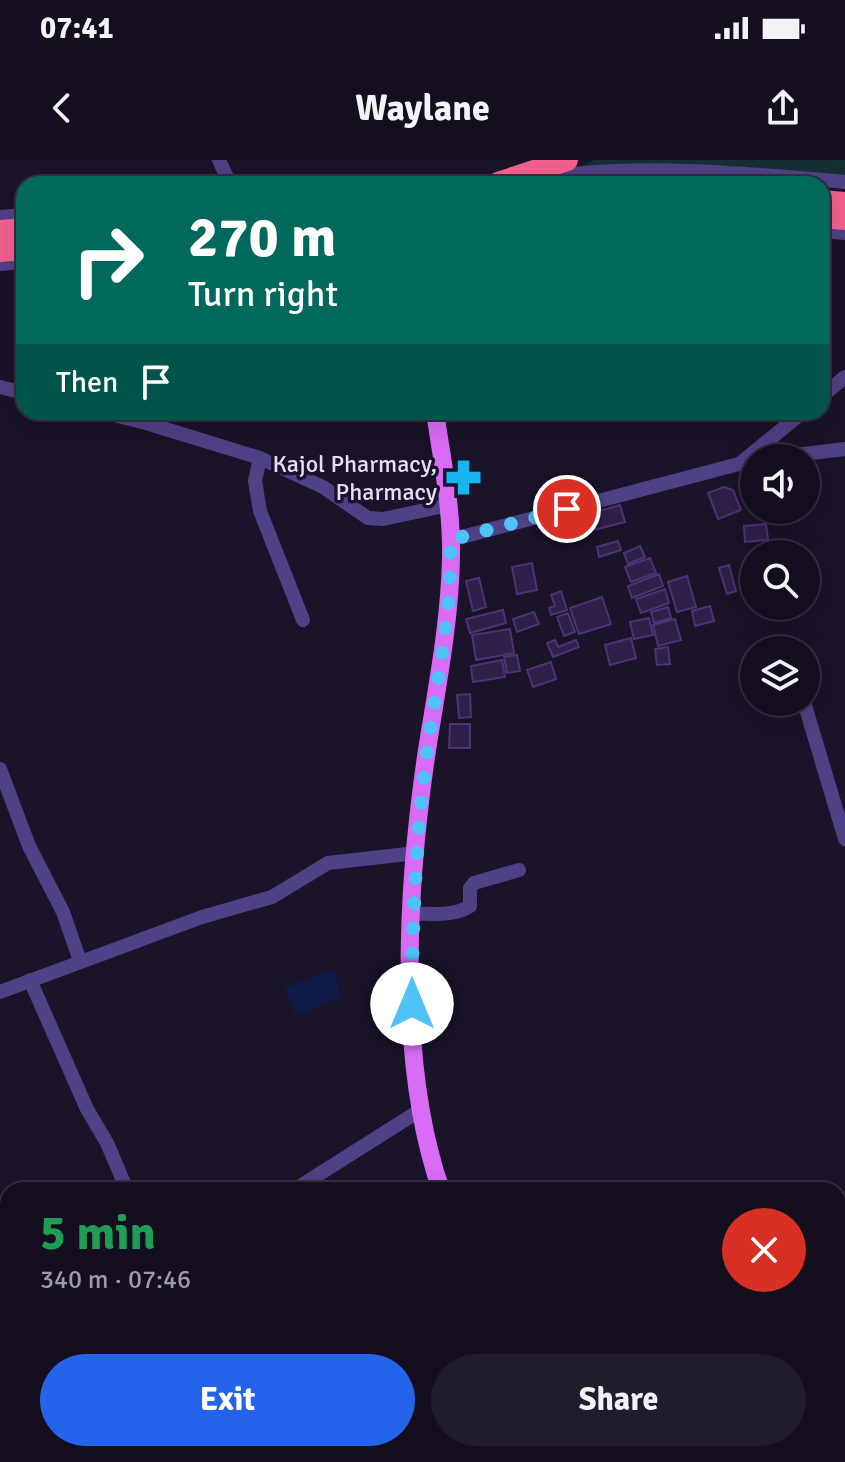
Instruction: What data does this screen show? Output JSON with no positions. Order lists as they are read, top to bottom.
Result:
{
  "places": {
    "pharmacy": ["Kajol Pharmacy, Pharmacy"]
  },
  "page": {
    "status": "07:41",
    "header": "Waylane",
    "turn": ["270 m", "Turn right"],
    "then": "Then",
    "heading": ["5 min", "340 m · 07:46"],
    "buttons": ["Exit", "Share"]
  }
}
